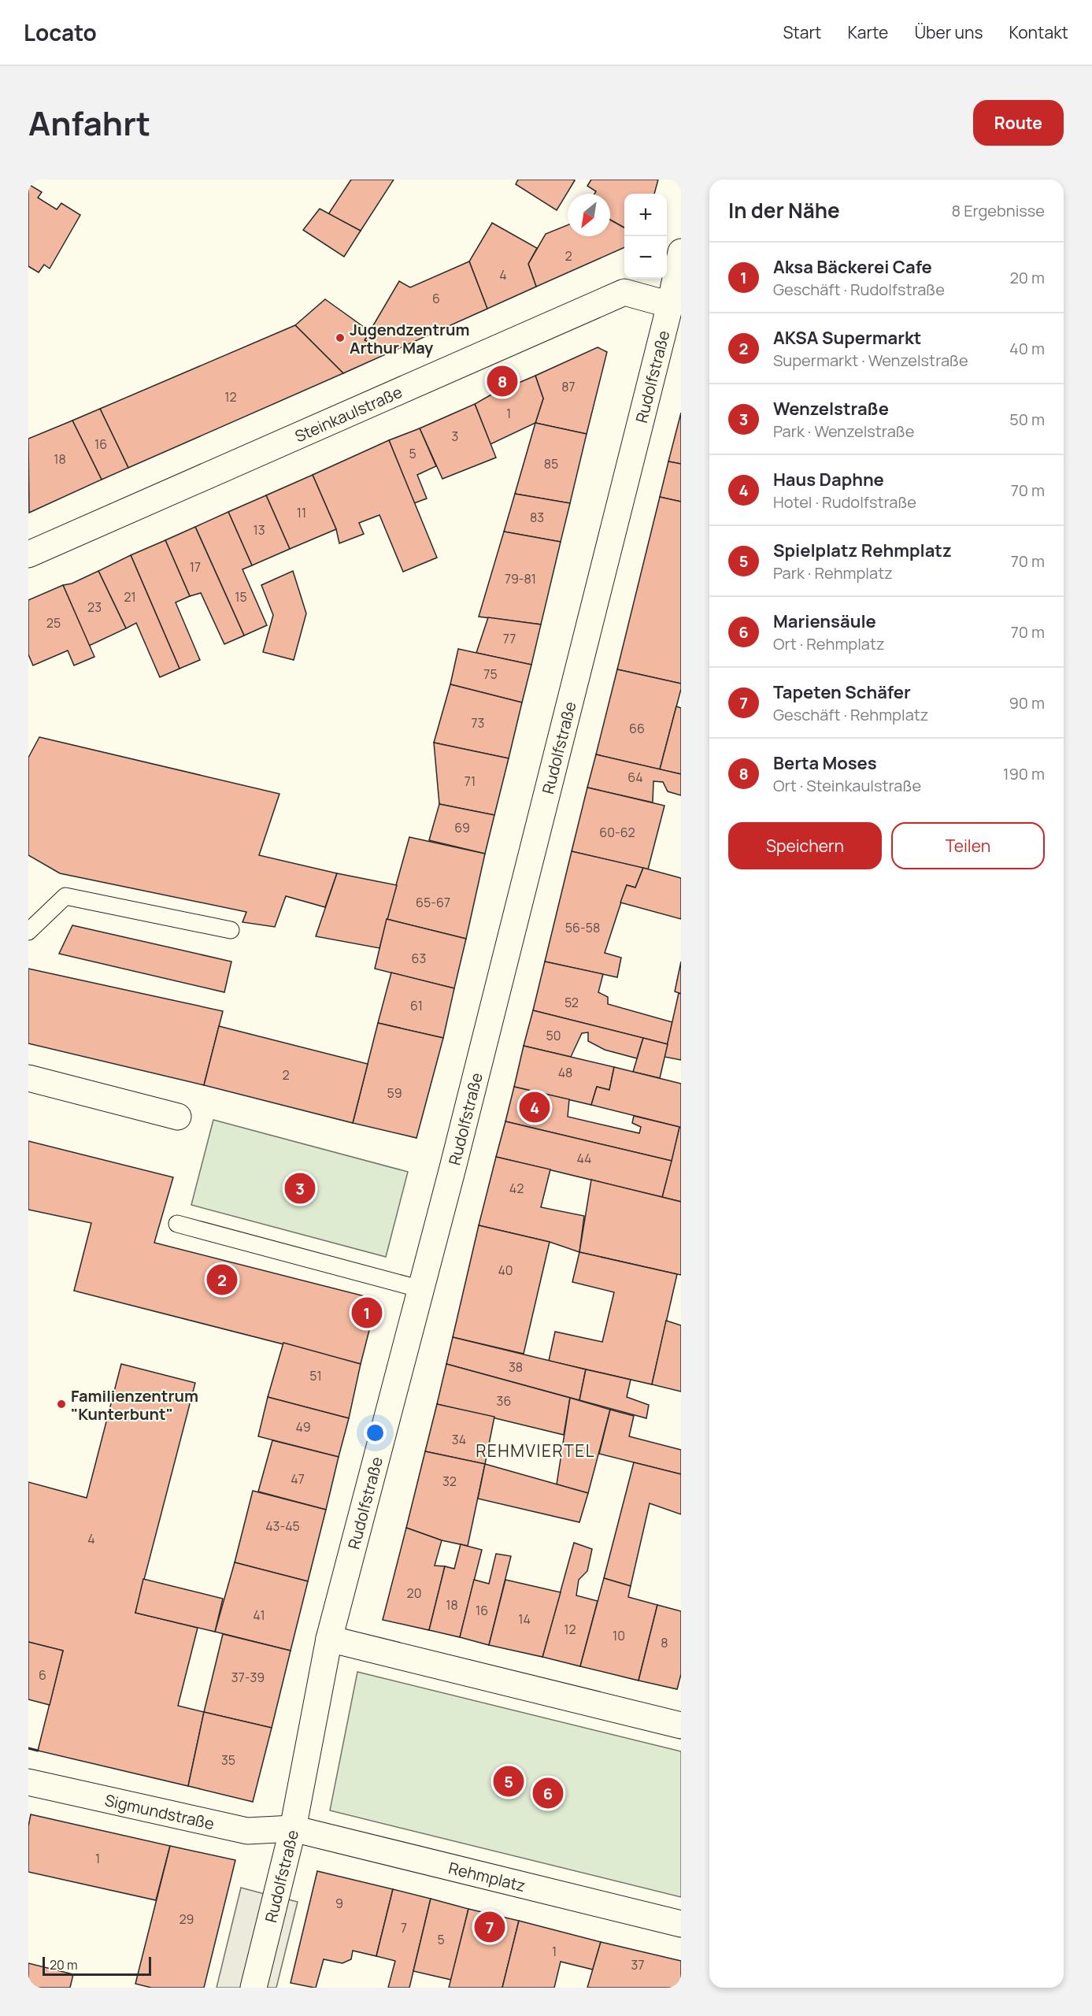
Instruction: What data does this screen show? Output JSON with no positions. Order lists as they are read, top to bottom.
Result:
{
  "streets": {
    "street": [
      "Rudolfstraße",
      "Steinkaulstraße",
      "Sigmundstraße",
      "Rehmplatz"
    ]
  },
  "crossings": [
    ["Rudolfstraße", "Steinkaulstraße"],
    ["Rudolfstraße", "Sigmundstraße"],
    ["Rudolfstraße", "Rehmplatz"],
    ["Sigmundstraße", "Rehmplatz"]
  ],
  "districts": ["REHMVIERTEL"],
  "places": ["Jugendzentrum Arthur May", "Familienzentrum \"Kunterbunt\""],
  "house_numbers": [
    "2",
    "4",
    "6",
    "87",
    "12",
    "1",
    "3",
    "16",
    "5",
    "18",
    "85",
    "11",
    "83",
    "13",
    "17",
    "79-81",
    "21",
    "15",
    "23",
    "25",
    "77",
    "75",
    "73",
    "66",
    "64",
    "71",
    "69",
    "60-62",
    "65-67",
    "56-58",
    "63",
    "52",
    "61",
    "50",
    "48",
    "2",
    "59",
    "44",
    "42",
    "40",
    "38",
    "51",
    "36",
    "49",
    "34",
    "47",
    "32",
    "43-45",
    "4",
    "20",
    "18",
    "16",
    "41",
    "14",
    "12",
    "10",
    "8",
    "6",
    "37-39",
    "35",
    "1",
    "9",
    "29",
    "7",
    "5",
    "1",
    "37"
  ],
  "scale_bar": "20 m",
  "north": "bottom left",
  "page": {
    "header": "Locato",
    "nav": [
      "Start",
      "Karte",
      "Über uns",
      "Kontakt"
    ],
    "title": "Anfahrt",
    "buttons": [
      "Route",
      ["Speichern", "Teilen"]
    ],
    "heading": ["In der Nähe", "8 Ergebnisse"],
    "map_buttons": ["+", "−"],
    "list": [
      {
        "mark": "1",
        "name": "Aksa Bäckerei Cafe",
        "note": "Geschäft · Rudolfstraße",
        "value": "20 m"
      },
      {
        "mark": "2",
        "name": "AKSA Supermarkt",
        "note": "Supermarkt · Wenzelstraße",
        "value": "40 m"
      },
      {
        "mark": "3",
        "name": "Wenzelstraße",
        "note": "Park · Wenzelstraße",
        "value": "50 m"
      },
      {
        "mark": "4",
        "name": "Haus Daphne",
        "note": "Hotel · Rudolfstraße",
        "value": "70 m"
      },
      {
        "mark": "5",
        "name": "Spielplatz Rehmplatz",
        "note": "Park · Rehmplatz",
        "value": "70 m"
      },
      {
        "mark": "6",
        "name": "Mariensäule",
        "note": "Ort · Rehmplatz",
        "value": "70 m"
      },
      {
        "mark": "7",
        "name": "Tapeten Schäfer",
        "note": "Geschäft · Rehmplatz",
        "value": "90 m"
      },
      {
        "mark": "8",
        "name": "Berta Moses",
        "note": "Ort · Steinkaulstraße",
        "value": "190 m"
      }
    ],
    "pins": [
      "8",
      "4",
      "3",
      "2",
      "1",
      "5",
      "6",
      "7"
    ],
    "scale": "20 m"
  }
}
